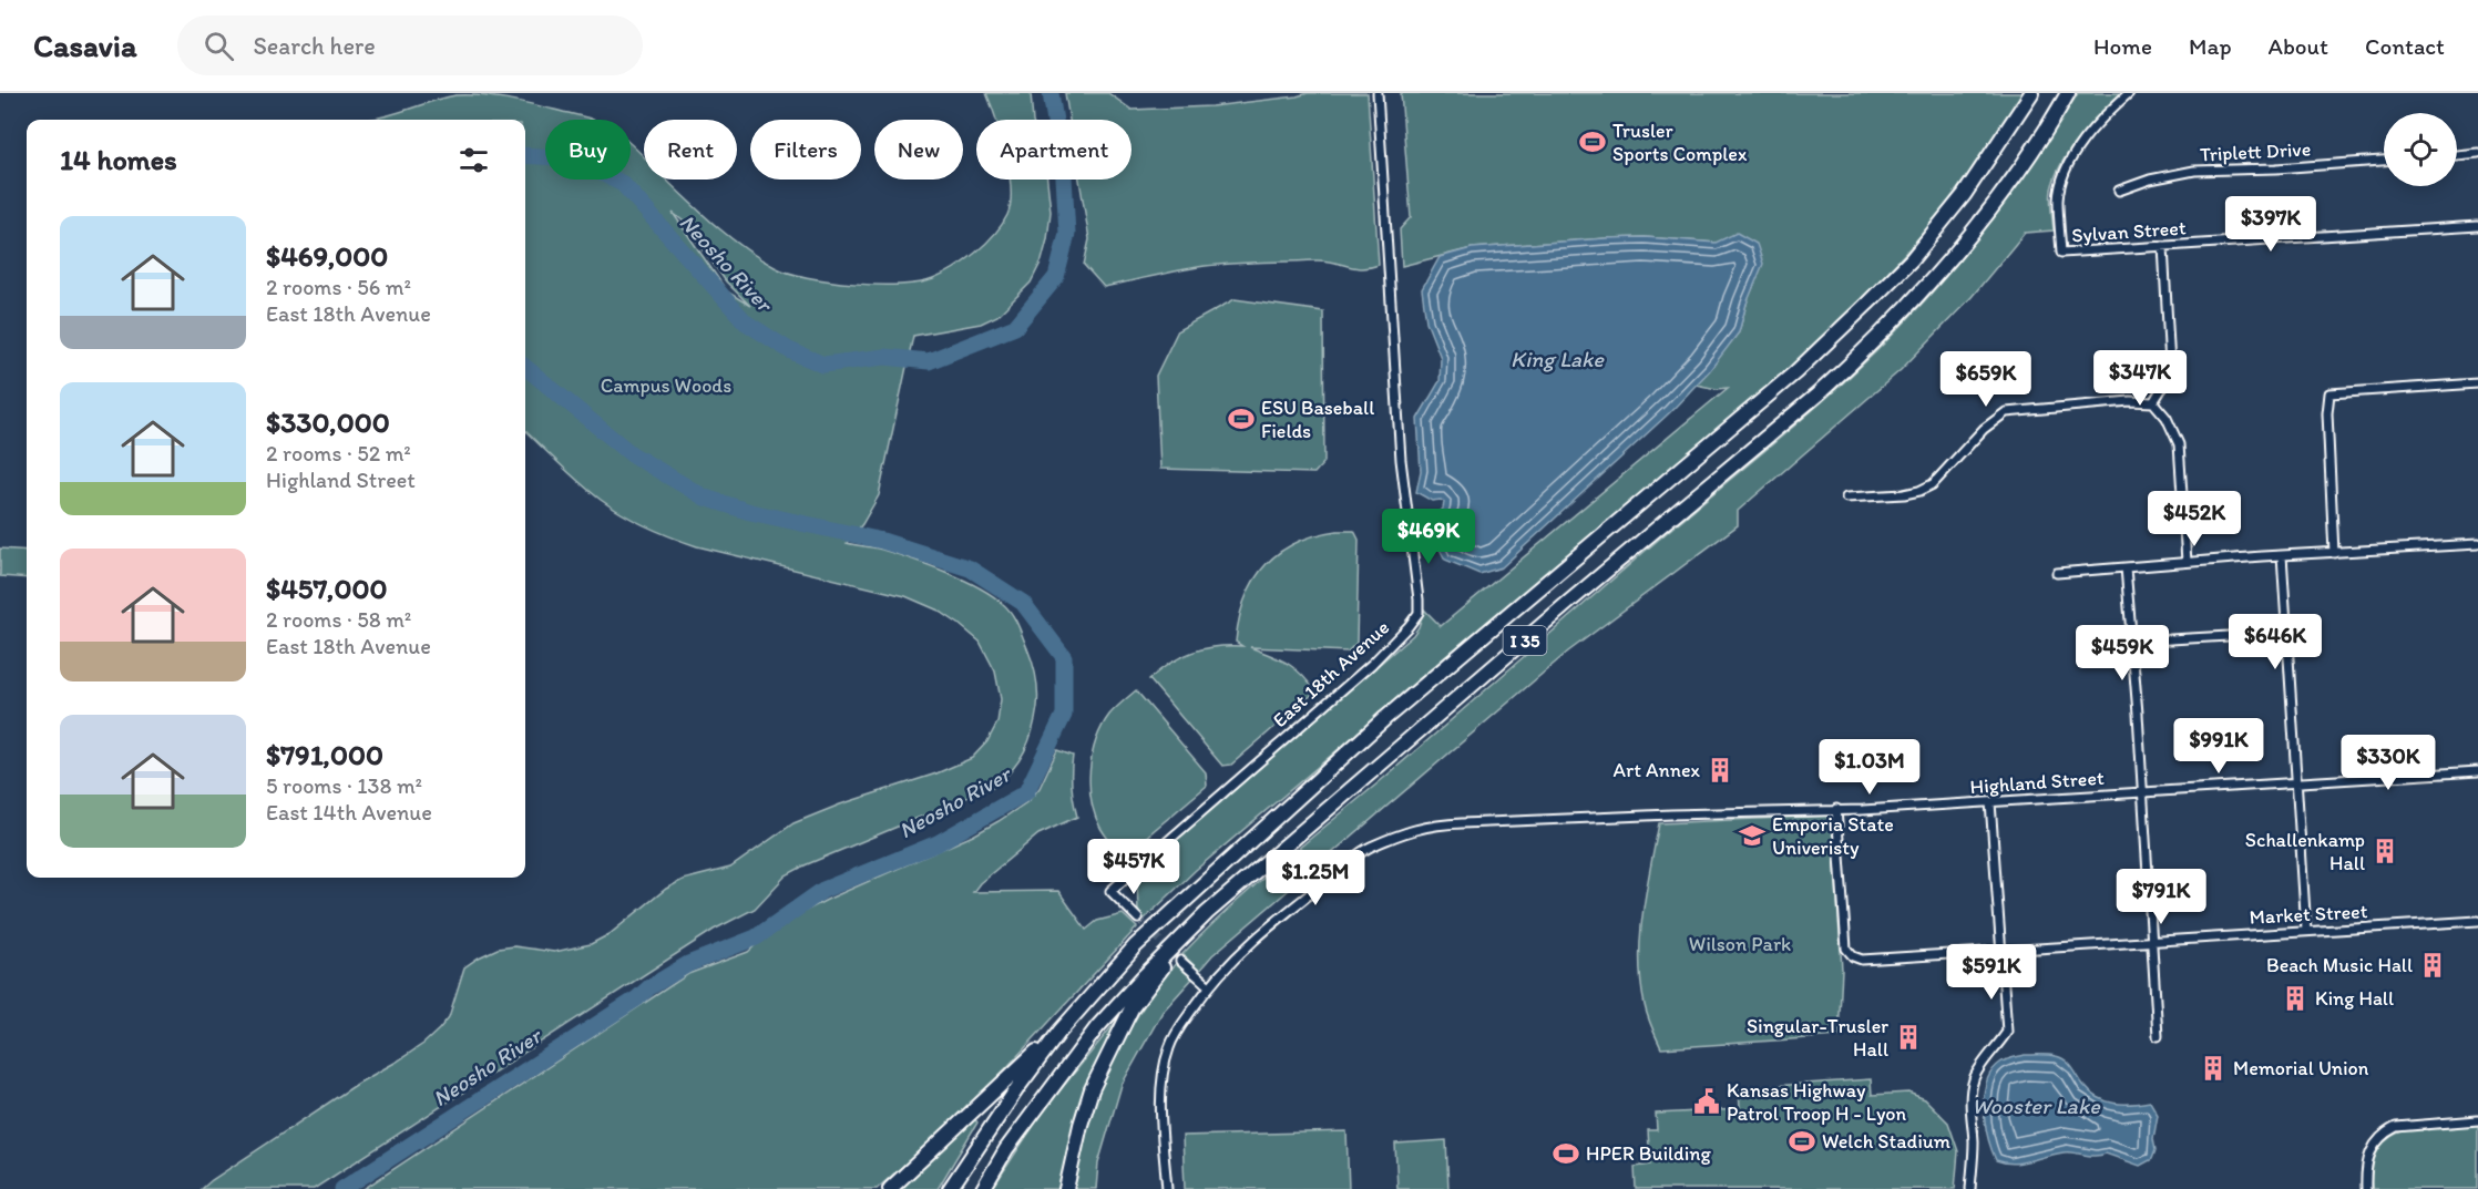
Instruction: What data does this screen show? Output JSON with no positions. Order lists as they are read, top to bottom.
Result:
{
  "streets": {
    "highway": ["I 35"],
    "street": [
      "Triplett Drive",
      "Sylvan Street",
      "East 18th Avenue",
      "Highland Street",
      "Market Street"
    ]
  },
  "crossings": [
    ["Highland Street", "Market Street"]
  ],
  "water": ["Neosho River", "King Lake", "Wooster Lake"],
  "parks": ["Campus Woods", "Wilson Park"],
  "places": {
    "sports": [
      "Trusler Sports Complex",
      "ESU Baseball Fields",
      "Welch Stadium",
      "HPER Building"
    ],
    "building": [
      "Art Annex",
      "Schallenkamp Hall",
      "Beach Music Hall",
      "King Hall",
      "Singular-Trusler Hall",
      "Memorial Union"
    ],
    "school or university": ["Emporia State Univeristy"],
    "public building": ["Kansas Highway Patrol Troop H - Lyon"]
  },
  "page": {
    "header": "Casavia",
    "search": "Search here",
    "nav": [
      "Home",
      "Map",
      "About",
      "Contact"
    ],
    "chip": [
      "Buy",
      "Rent",
      "Filters",
      "New",
      "Apartment"
    ],
    "heading": "14 homes",
    "price": [
      "$397K",
      "$347K",
      "$659K",
      "$452K",
      "$469K",
      "$646K",
      "$459K",
      "$991K",
      "$330K",
      "$1.03M",
      "$457K",
      "$1.25M",
      "$791K",
      "$591K"
    ],
    "list": [
      {
        "name": "$469,000",
        "note": "2 rooms · 56 m² · East 18th Avenue"
      },
      {
        "name": "$330,000",
        "note": "2 rooms · 52 m² · Highland Street"
      },
      {
        "name": "$457,000",
        "note": "2 rooms · 58 m² · East 18th Avenue"
      },
      {
        "name": "$791,000",
        "note": "5 rooms · 138 m² · East 14th Avenue"
      }
    ]
  }
}
